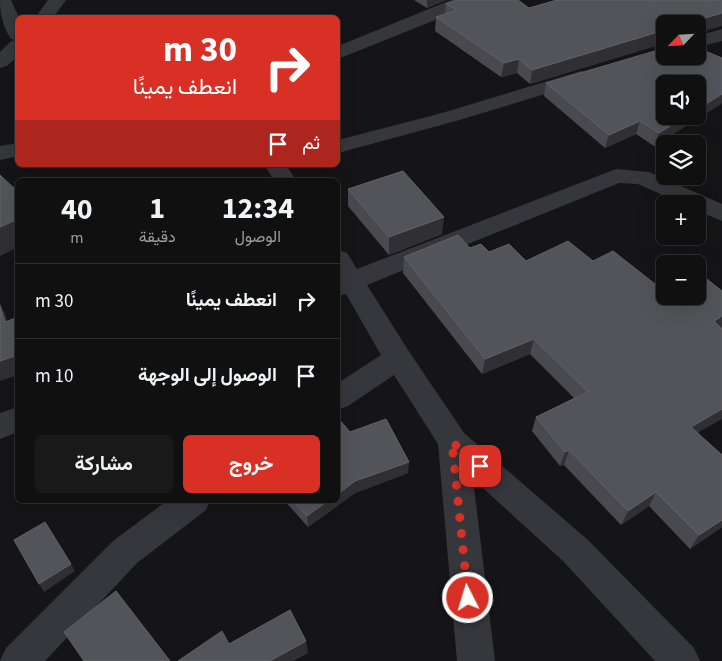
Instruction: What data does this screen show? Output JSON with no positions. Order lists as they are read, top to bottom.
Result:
{
  "north": "bottom left",
  "page": {
    "map_buttons": ["+", "−"],
    "turn": ["30 m", "انعطف يمينًا"],
    "then": "ثم",
    "eta": [
      "12:34",
      "الوصول",
      "1",
      "دقيقة",
      "40",
      "m"
    ],
    "list": [
      {
        "name": "انعطف يمينًا",
        "value": "30 m"
      },
      {
        "name": "الوصول إلى الوجهة",
        "value": "10 m"
      }
    ],
    "buttons": ["خروج", "مشاركة"]
  }
}
